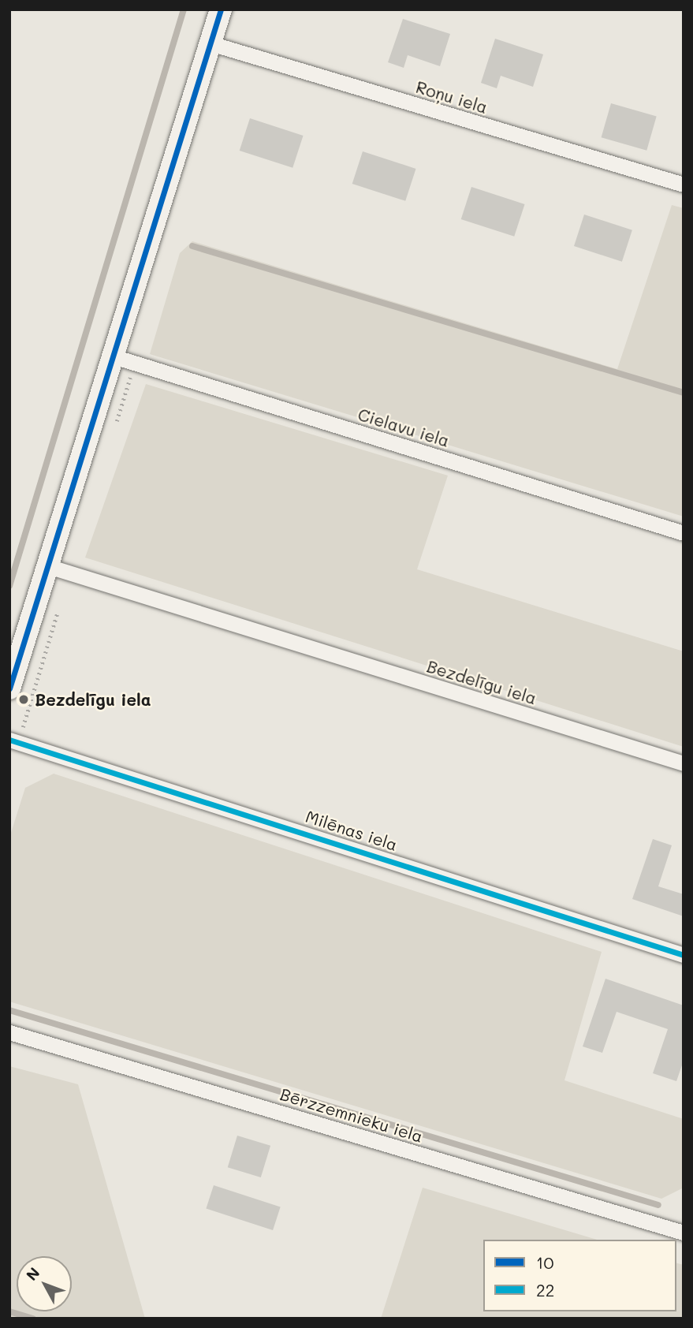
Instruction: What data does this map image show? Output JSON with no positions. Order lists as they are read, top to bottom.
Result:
{
  "streets": {
    "street": [
      "Roņu iela",
      "Cielavu iela",
      "Bezdelīgu iela",
      "Milēnas iela",
      "Bērzzemnieku iela"
    ]
  },
  "places": ["Bezdelīgu iela"],
  "lines": ["transit line 10", "transit line 22"],
  "legend": ["10", "22"],
  "north": "top left"
}
